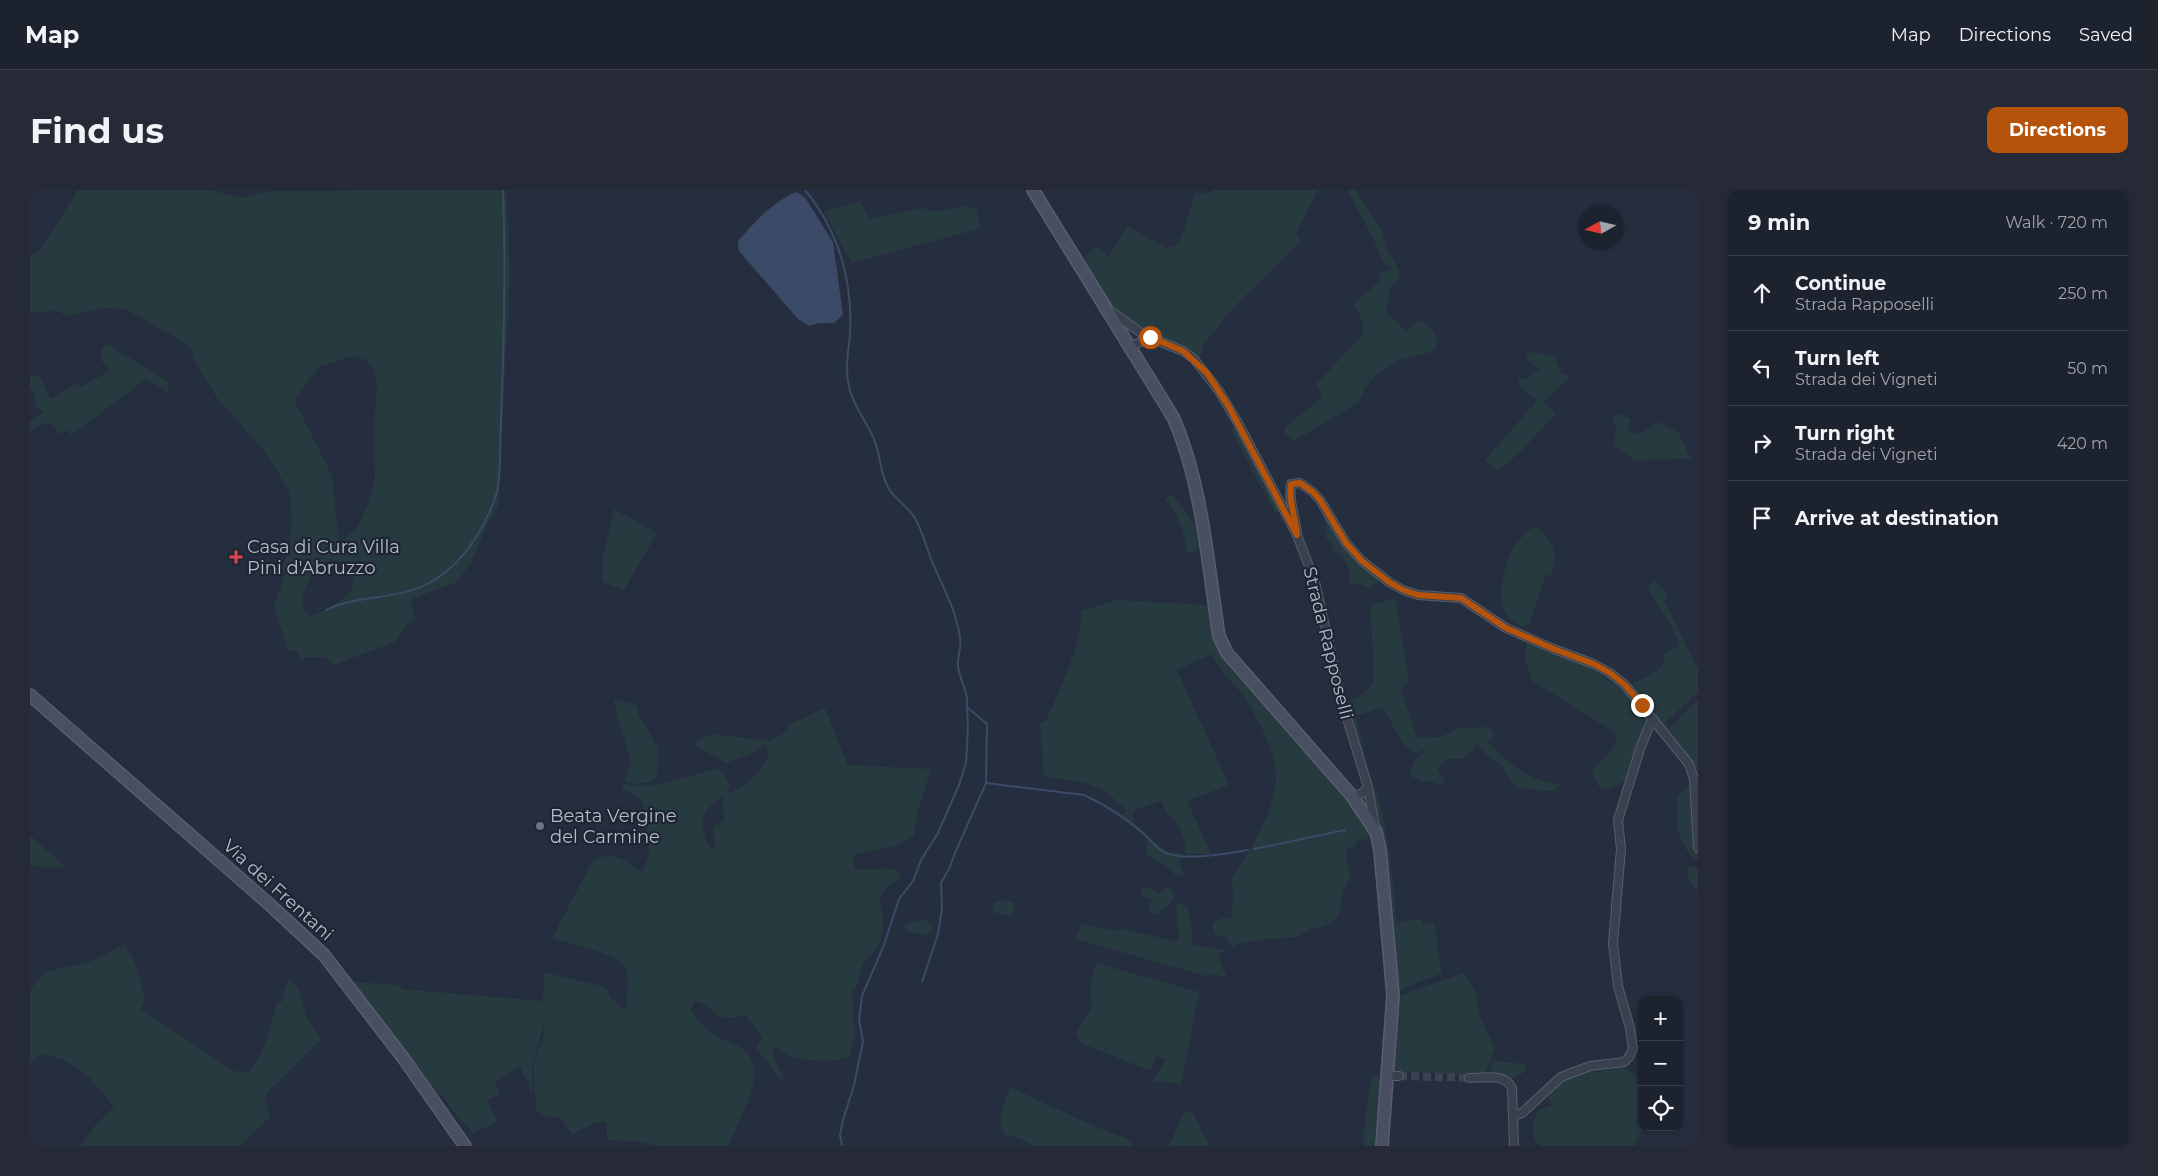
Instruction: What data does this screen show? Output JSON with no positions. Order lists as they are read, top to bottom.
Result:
{
  "streets": {
    "street": ["Strada Rapposelli", "Via dei Frentani"]
  },
  "places": {
    "health": ["Casa di Cura Villa Pini d'Abruzzo"],
    "other": ["Beata Vergine del Carmine"]
  },
  "north": "left",
  "page": {
    "header": "Map",
    "nav": ["Map", "Directions", "Saved"],
    "buttons": "Directions",
    "title": "Find us",
    "heading": ["9 min", "Walk · 720 m"],
    "list": [
      ["Continue", "Strada Rapposelli", "250 m"],
      ["Turn left", "Strada dei Vigneti", "50 m"],
      ["Turn right", "Strada dei Vigneti", "420 m"],
      "Arrive at destination"
    ],
    "map_buttons": ["+", "−"]
  }
}
